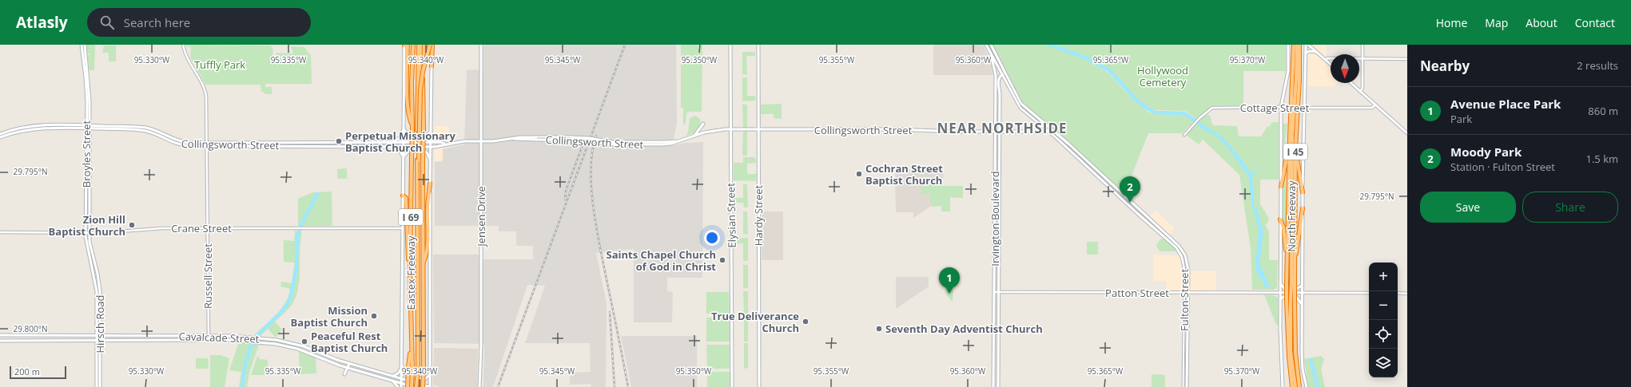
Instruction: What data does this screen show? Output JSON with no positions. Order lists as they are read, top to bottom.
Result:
{
  "streets": {
    "highway": [
      "I 45",
      "North Freeway",
      "I 69",
      "Eastex Freeway"
    ],
    "main road": [
      "Collingsworth Street",
      "Broyles Street",
      "Elysian Street",
      "Hardy Street",
      "Jensen Drive",
      "Irvington Boulevard",
      "Fulton Street",
      "Hirsch Road",
      "Cavalcade Street"
    ],
    "street": [
      "Cottage Street",
      "Crane Street",
      "Russell Street",
      "Patton Street"
    ]
  },
  "crossings": [
    ["Collingsworth Street", "Broyles Street"],
    ["Collingsworth Street", "Elysian Street"],
    ["Collingsworth Street", "Hardy Street"],
    ["Collingsworth Street", "Jensen Drive"],
    ["Collingsworth Street", "Irvington Boulevard"],
    ["Collingsworth Street", "Russell Street"],
    ["Collingsworth Street", "Fulton Street"],
    ["Broyles Street", "Crane Street"],
    ["Broyles Street", "Hirsch Road"],
    ["Irvington Boulevard", "Patton Street"],
    ["Irvington Boulevard", "Fulton Street"],
    ["Crane Street", "Russell Street"],
    ["Eastex Freeway", "Cavalcade Street"],
    ["Russell Street", "Cavalcade Street"],
    ["Patton Street", "Fulton Street"],
    ["Hirsch Road", "Cavalcade Street"]
  ],
  "districts": ["NEAR NORTHSIDE"],
  "parks": ["Tuffly Park", "Hollywood Cemetery"],
  "places": [
    "Perpetual Missionary Baptist Church",
    "Cochran Street Baptist Church",
    "Zion Hill Baptist Church",
    "Saints Chapel Church of God in Christ",
    "Mission Baptist Church",
    "True Deliverance Church",
    "Seventh Day Adventist Church",
    "Peaceful Rest Baptist Church"
  ],
  "scale_bar": "200 m",
  "north": "bottom",
  "page": {
    "header": "Atlasly",
    "search": "Search here",
    "nav": [
      "Home",
      "Map",
      "About",
      "Contact"
    ],
    "heading": ["Nearby", "2 results"],
    "list": [
      {
        "mark": "1",
        "name": "Avenue Place Park",
        "note": "Park",
        "value": "860 m"
      },
      {
        "mark": "2",
        "name": "Moody Park",
        "note": "Station · Fulton Street",
        "value": "1.5 km"
      }
    ],
    "pins": ["2", "1"],
    "buttons": ["Save", "Share"],
    "map_buttons": ["+", "−"],
    "scale": "200 m"
  },
  "coordinates": [
    "95.330°W",
    "95.335°W",
    "95.340°W",
    "95.345°W",
    "95.350°W",
    "95.355°W",
    "95.360°W",
    "95.365°W",
    "95.370°W",
    "29.795°N",
    "29.800°N"
  ]
}
